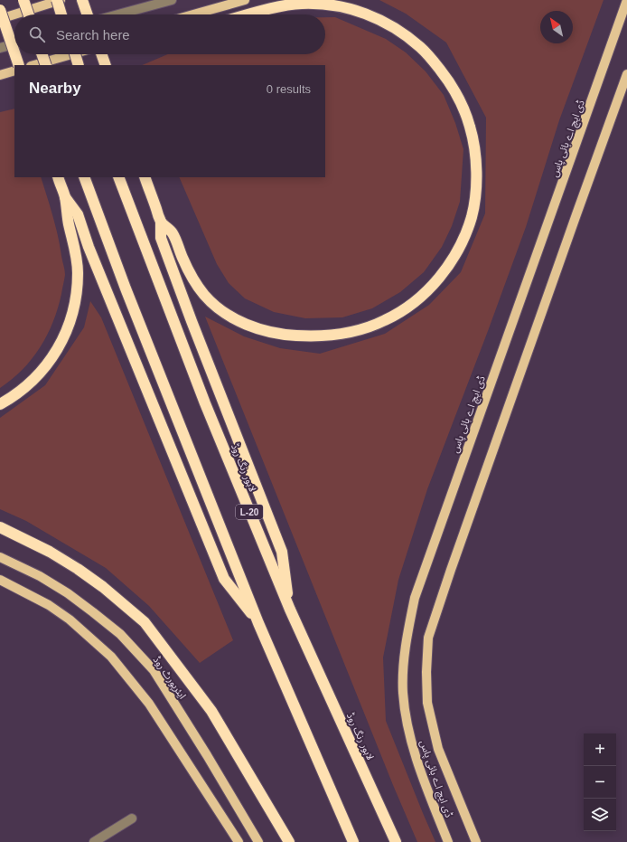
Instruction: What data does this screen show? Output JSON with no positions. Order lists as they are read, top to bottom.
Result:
{
  "streets": {
    "highway": ["لاہور رنگ روڈ", "L-20"],
    "main road": ["ڈی ایچ اے بائی پاس", "ایئرپورٹ روڈ"]
  },
  "north": "top left",
  "page": {
    "search": "Search here",
    "heading": ["Nearby", "0 results"],
    "map_buttons": ["+", "−"]
  }
}
